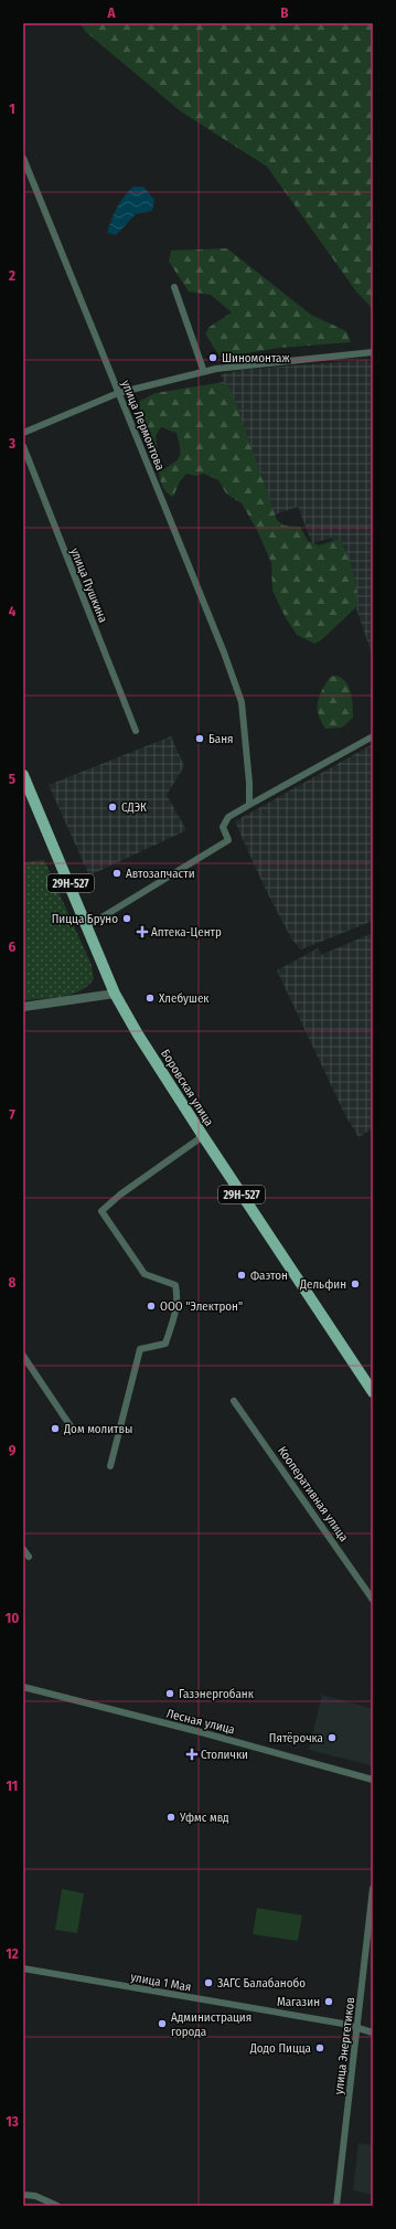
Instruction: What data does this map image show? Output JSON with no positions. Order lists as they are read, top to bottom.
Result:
{
  "streets": {
    "main road": ["29Н-527", "Боровская улица"],
    "street": [
      "улица Лермонтова",
      "улица Пушкина",
      "Кооперативная улица",
      "Лесная улица",
      "улица 1 Мая",
      "улица Энергетиков"
    ]
  },
  "crossings": [
    ["улица 1 Мая", "улица Энергетиков"]
  ],
  "places": {
    "other": [
      "Шиномонтаж",
      "Баня",
      "СДЭК",
      "Автозапчасти",
      "Пицца Бруно",
      "Хлебушек",
      "Фаэтон",
      "Дельфин",
      "ООО \"Электрон\"",
      "Дом молитвы",
      "Газэнергобанк",
      "Пятёрочка",
      "Уфмс мвд",
      "ЗАГС Балабанобо",
      "Магазин",
      "Администрация города",
      "Додо Пицца"
    ],
    "health": ["Аптека-Центр", "Столички"]
  },
  "grid": {
    "columns": ["A", "B"],
    "rows": [
      "1",
      "2",
      "3",
      "4",
      "5",
      "6",
      "7",
      "8",
      "9",
      "10",
      "11",
      "12",
      "13"
    ]
  }
}
